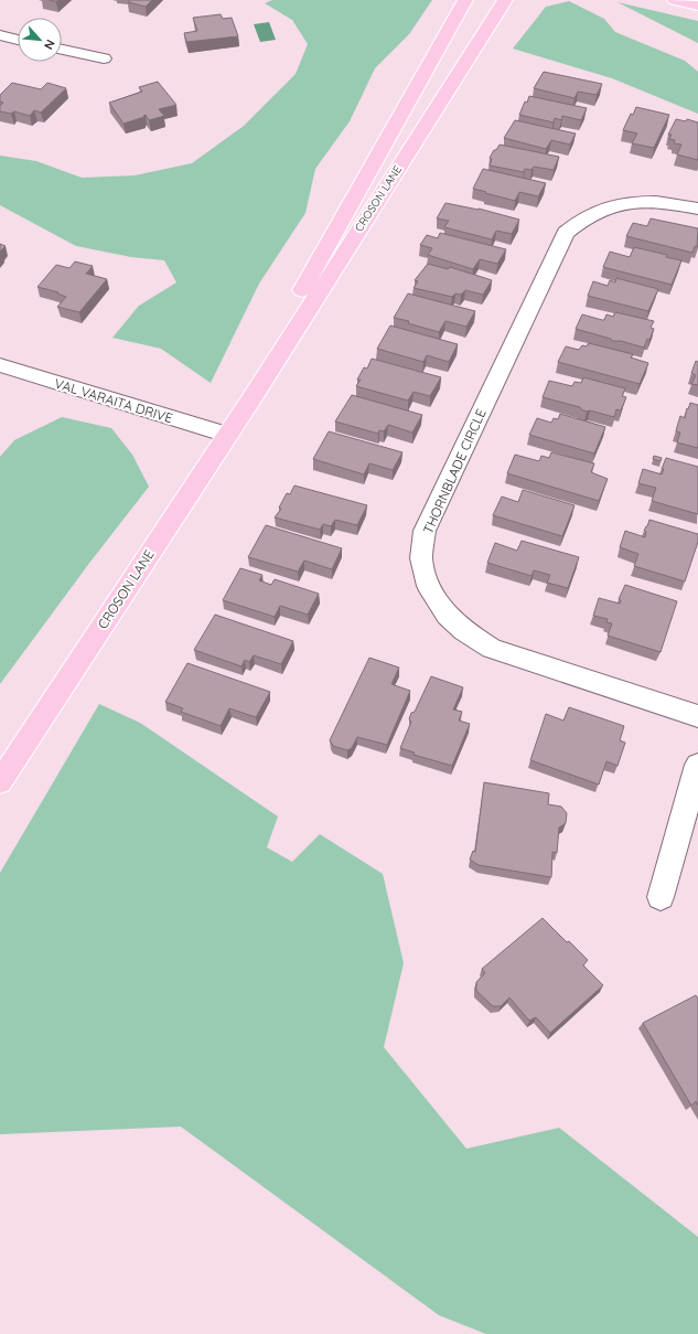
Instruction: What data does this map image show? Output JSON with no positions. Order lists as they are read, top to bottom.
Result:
{
  "streets": {
    "main road": ["CROSON LANE"],
    "street": ["VAL VARAITA DRIVE", "THORNBLADE CIRCLE"]
  },
  "crossings": [
    ["CROSON LANE", "VAL VARAITA DRIVE"]
  ],
  "north": "bottom right"
}
